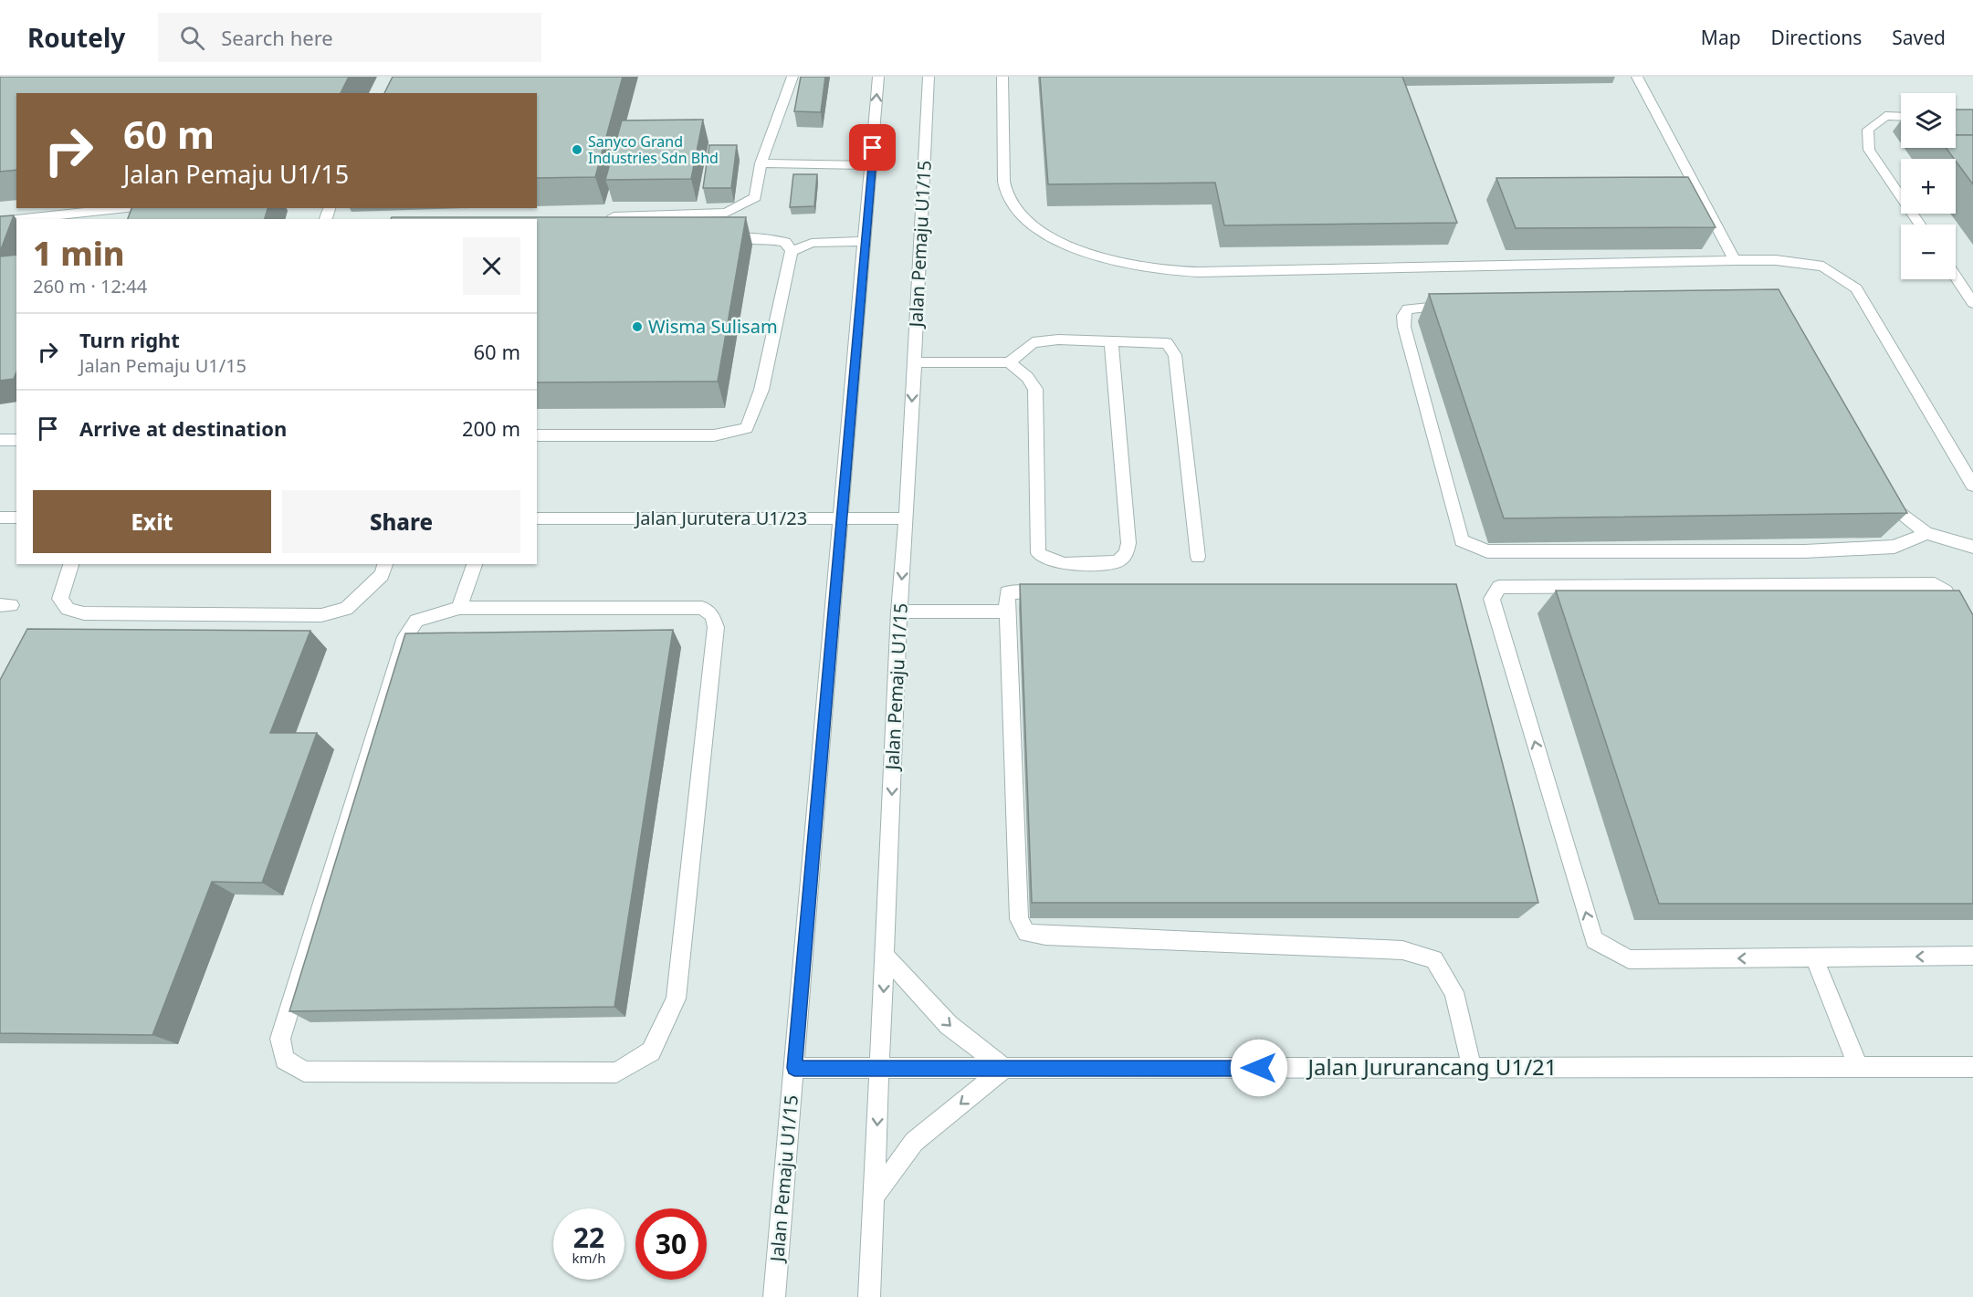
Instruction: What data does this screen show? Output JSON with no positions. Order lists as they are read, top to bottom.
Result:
{
  "streets": {
    "street": ["Jalan Pemaju U1/15", "Jalan Jurutera U1/23", "Jalan Jururancang U1/21"]
  },
  "crossings": [
    ["Jalan Pemaju U1/15", "Jalan Jurutera U1/23"],
    ["Jalan Pemaju U1/15", "Jalan Jururancang U1/21"]
  ],
  "places": ["Sanyco Grand Industries Sdn Bhd", "Wisma Sulisam"],
  "page": {
    "header": "Routely",
    "search": "Search here",
    "nav": ["Map", "Directions", "Saved"],
    "map_buttons": ["+", "−"],
    "turn": ["60 m", "Jalan Pemaju U1/15"],
    "heading": ["1 min", "260 m · 12:44"],
    "list": [
      {
        "name": "Turn right",
        "note": "Jalan Pemaju U1/15",
        "value": "60 m"
      },
      {
        "name": "Arrive at destination",
        "value": "200 m"
      }
    ],
    "buttons": ["Exit", "Share"],
    "speed": "22 km/h",
    "limit": "30"
  }
}
